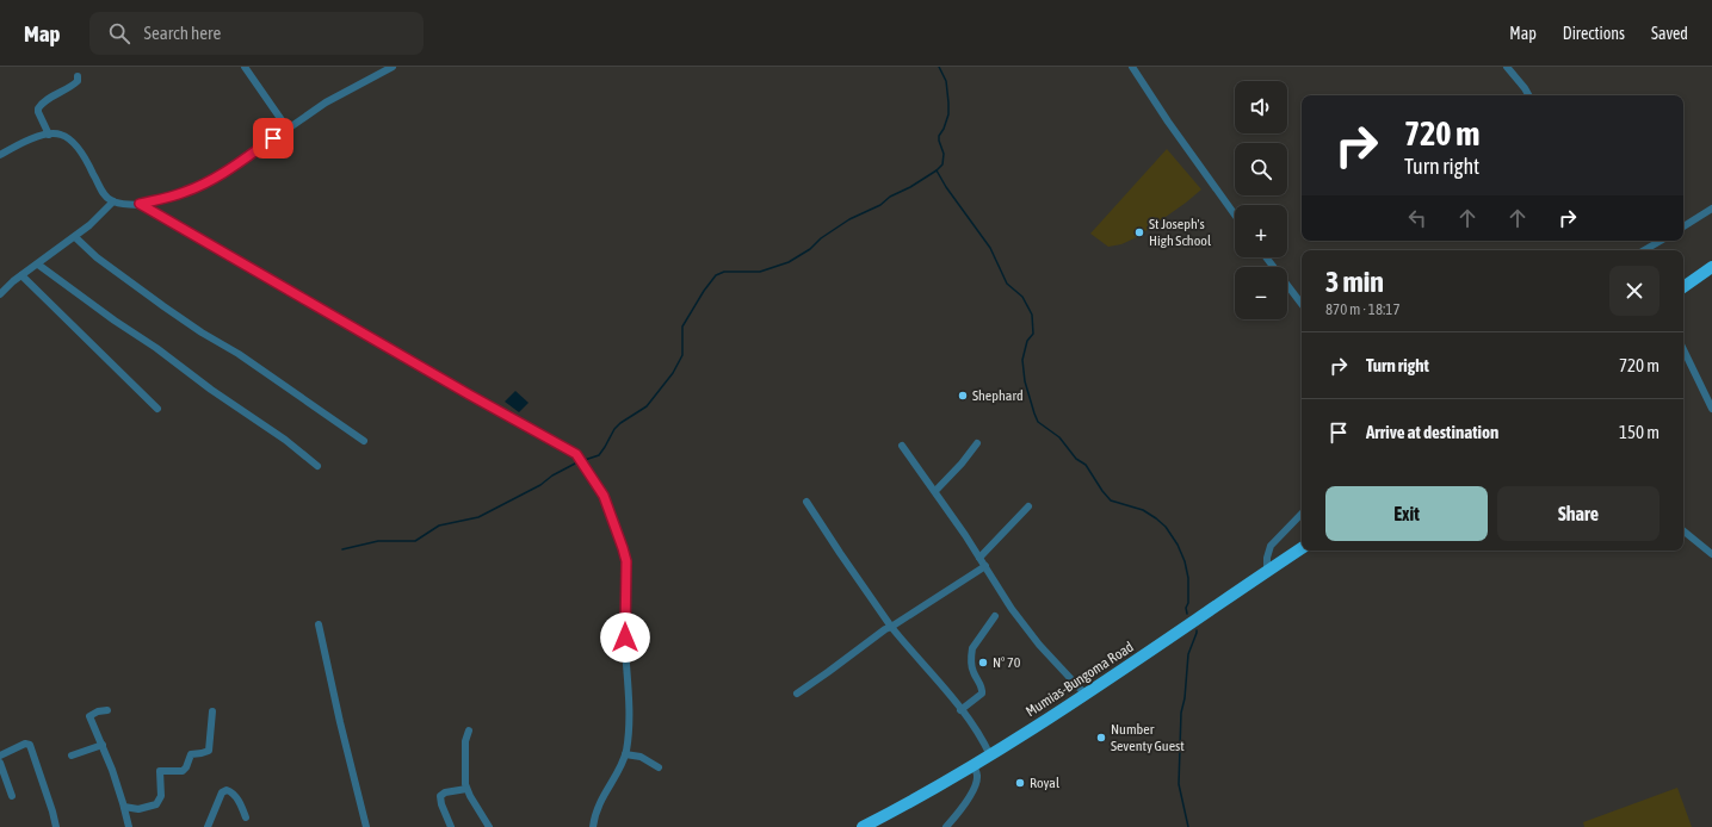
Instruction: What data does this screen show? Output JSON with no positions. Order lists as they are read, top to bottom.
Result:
{
  "streets": {
    "highway": ["Mumias-Bungoma Road"]
  },
  "places": [
    "St Joseph's High School",
    "Shephard",
    "N° 70",
    "Number Seventy Guest",
    "Royal"
  ],
  "page": {
    "header": "Map",
    "search": "Search here",
    "nav": ["Map", "Directions", "Saved"],
    "map_buttons": ["+", "−"],
    "turn": ["720 m", "Turn right"],
    "heading": ["3 min", "870 m · 18:17"],
    "list": [
      {
        "name": "Turn right",
        "value": "720 m"
      },
      {
        "name": "Arrive at destination",
        "value": "150 m"
      }
    ],
    "buttons": ["Exit", "Share"]
  }
}
